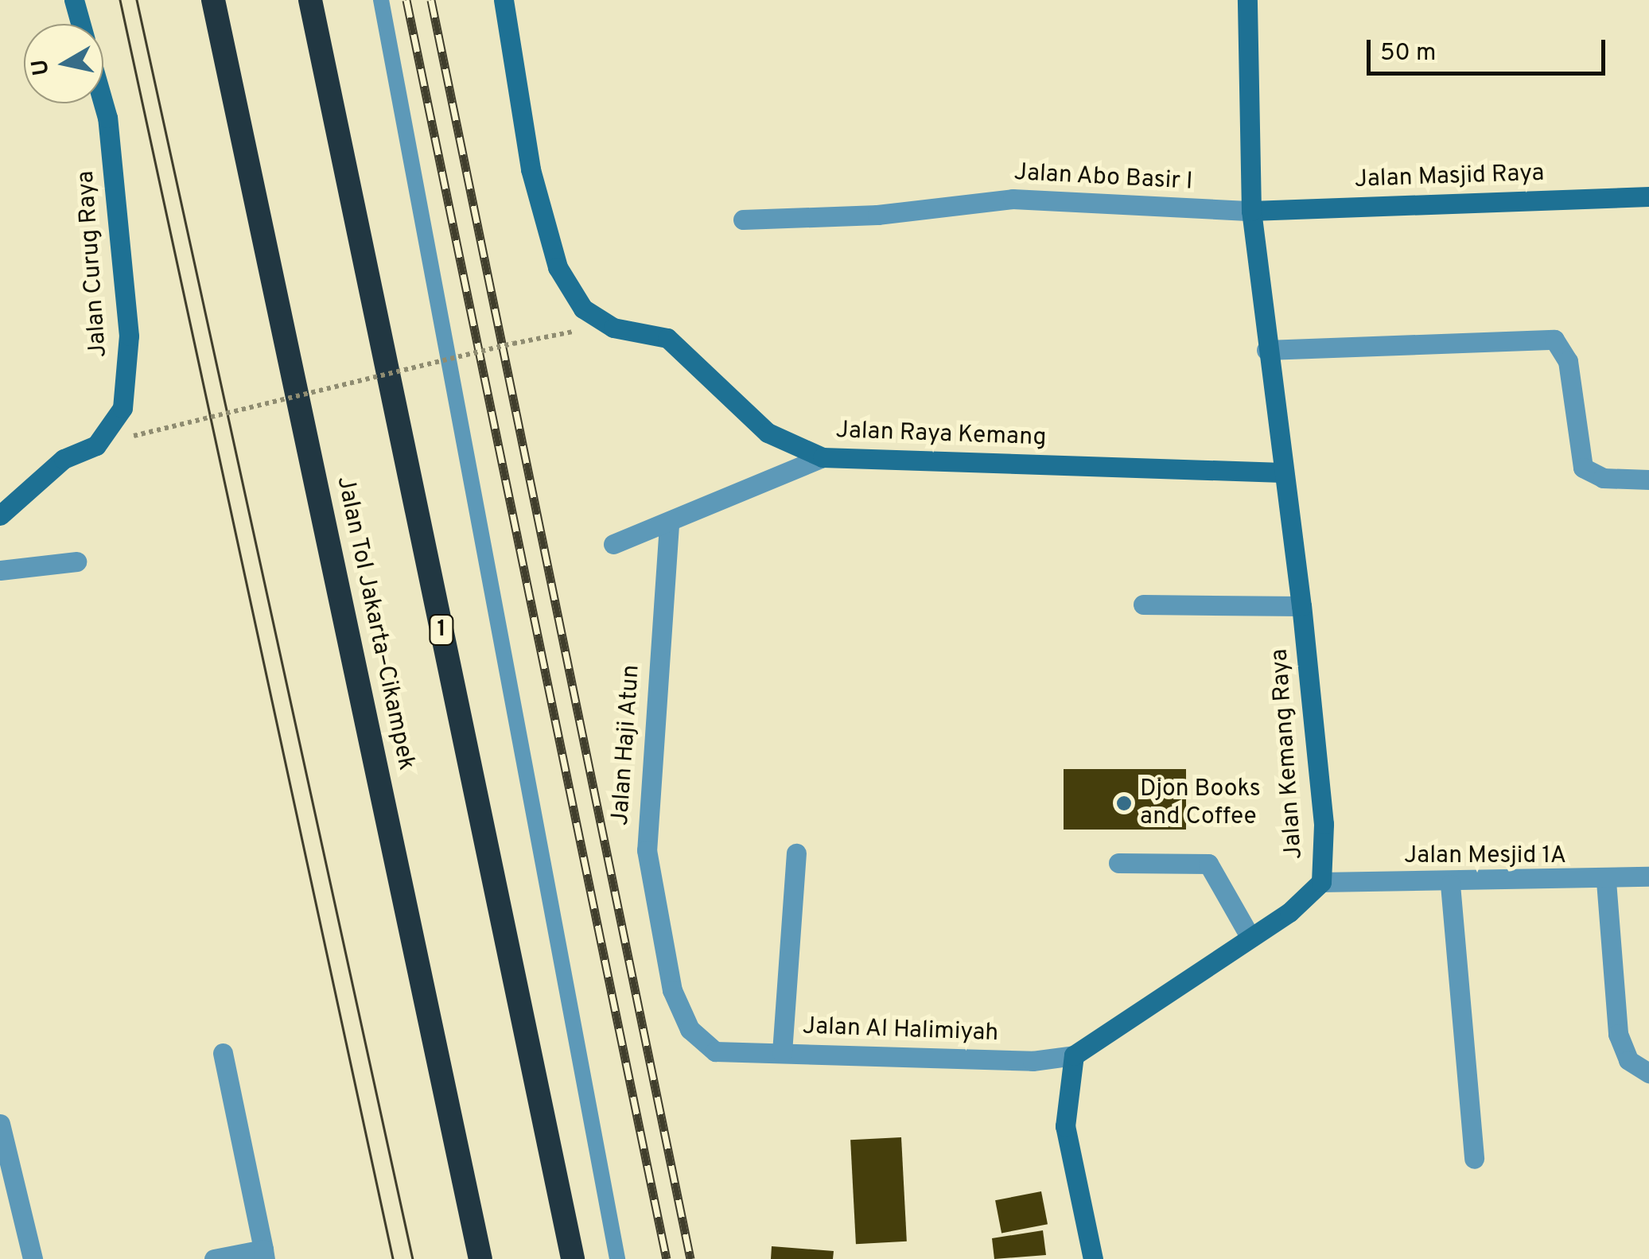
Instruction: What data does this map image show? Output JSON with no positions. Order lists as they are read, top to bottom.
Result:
{
  "streets": {
    "highway": ["Jalan Tol Jakarta–Cikampek", "1"],
    "street": [
      "Jalan Masjid Raya",
      "Jalan Abo Basir I",
      "Jalan Curug Raya",
      "Jalan Raya Kemang",
      "Jalan Haji Atun",
      "Jalan Kemang Raya",
      "Jalan Mesjid 1A",
      "Jalan Al Halimiyah"
    ]
  },
  "crossings": [
    ["Jalan Masjid Raya", "Jalan Abo Basir I"],
    ["Jalan Masjid Raya", "Jalan Kemang Raya"],
    ["Jalan Abo Basir I", "Jalan Kemang Raya"],
    ["Jalan Raya Kemang", "Jalan Kemang Raya"],
    ["Jalan Haji Atun", "Jalan Al Halimiyah"],
    ["Jalan Kemang Raya", "Jalan Mesjid 1A"],
    ["Jalan Kemang Raya", "Jalan Al Halimiyah"]
  ],
  "places": ["Djon Books and Coffee"],
  "scale_bar": "50 m",
  "north": "left"
}
